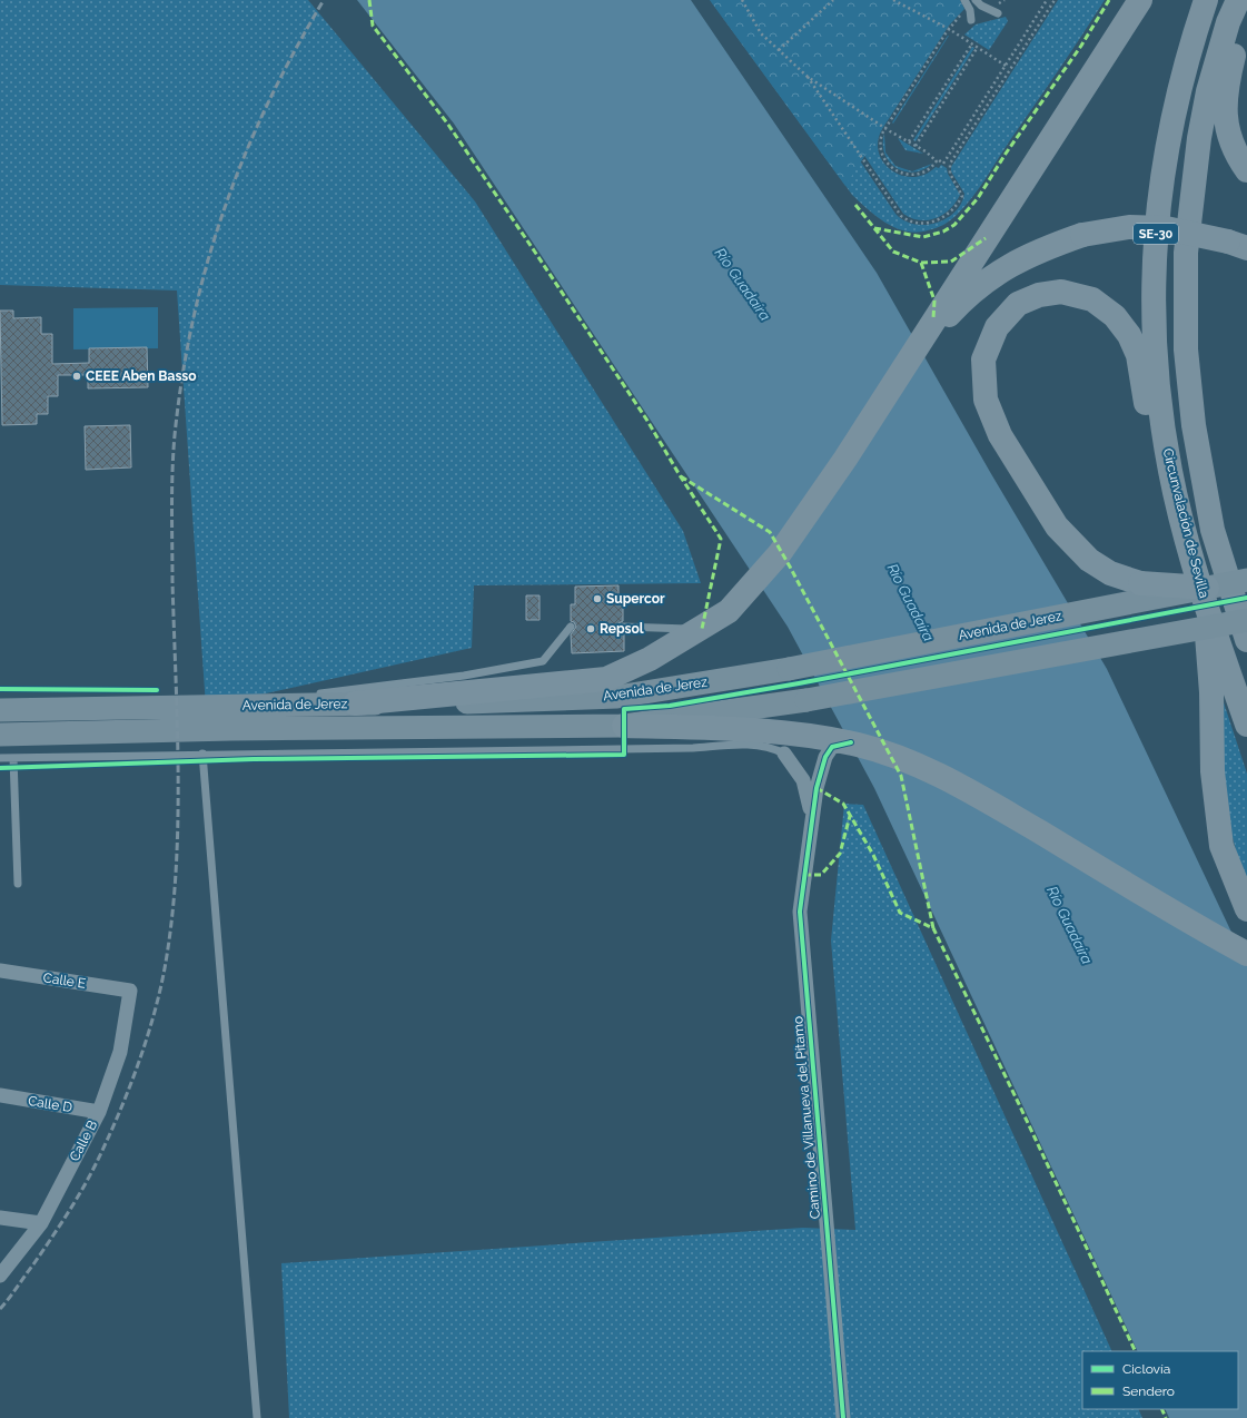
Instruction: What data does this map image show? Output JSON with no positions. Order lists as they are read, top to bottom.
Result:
{
  "streets": {
    "highway": ["SE-30", "Circunvalación de Sevilla"],
    "main road": ["Avenida de Jerez"],
    "street": [
      "Calle E",
      "Calle D",
      "Camino de Villanueva del Pítamo",
      "Calle B"
    ]
  },
  "crossings": [
    ["Circunvalación de Sevilla", "Avenida de Jerez"],
    ["Calle E", "Calle B"],
    ["Calle D", "Calle B"]
  ],
  "water": ["Río Guadaíra"],
  "places": ["CEEE Aben Basso", "Supercor", "Repsol"],
  "legend": ["Ciclovía", "Sendero"]
}
